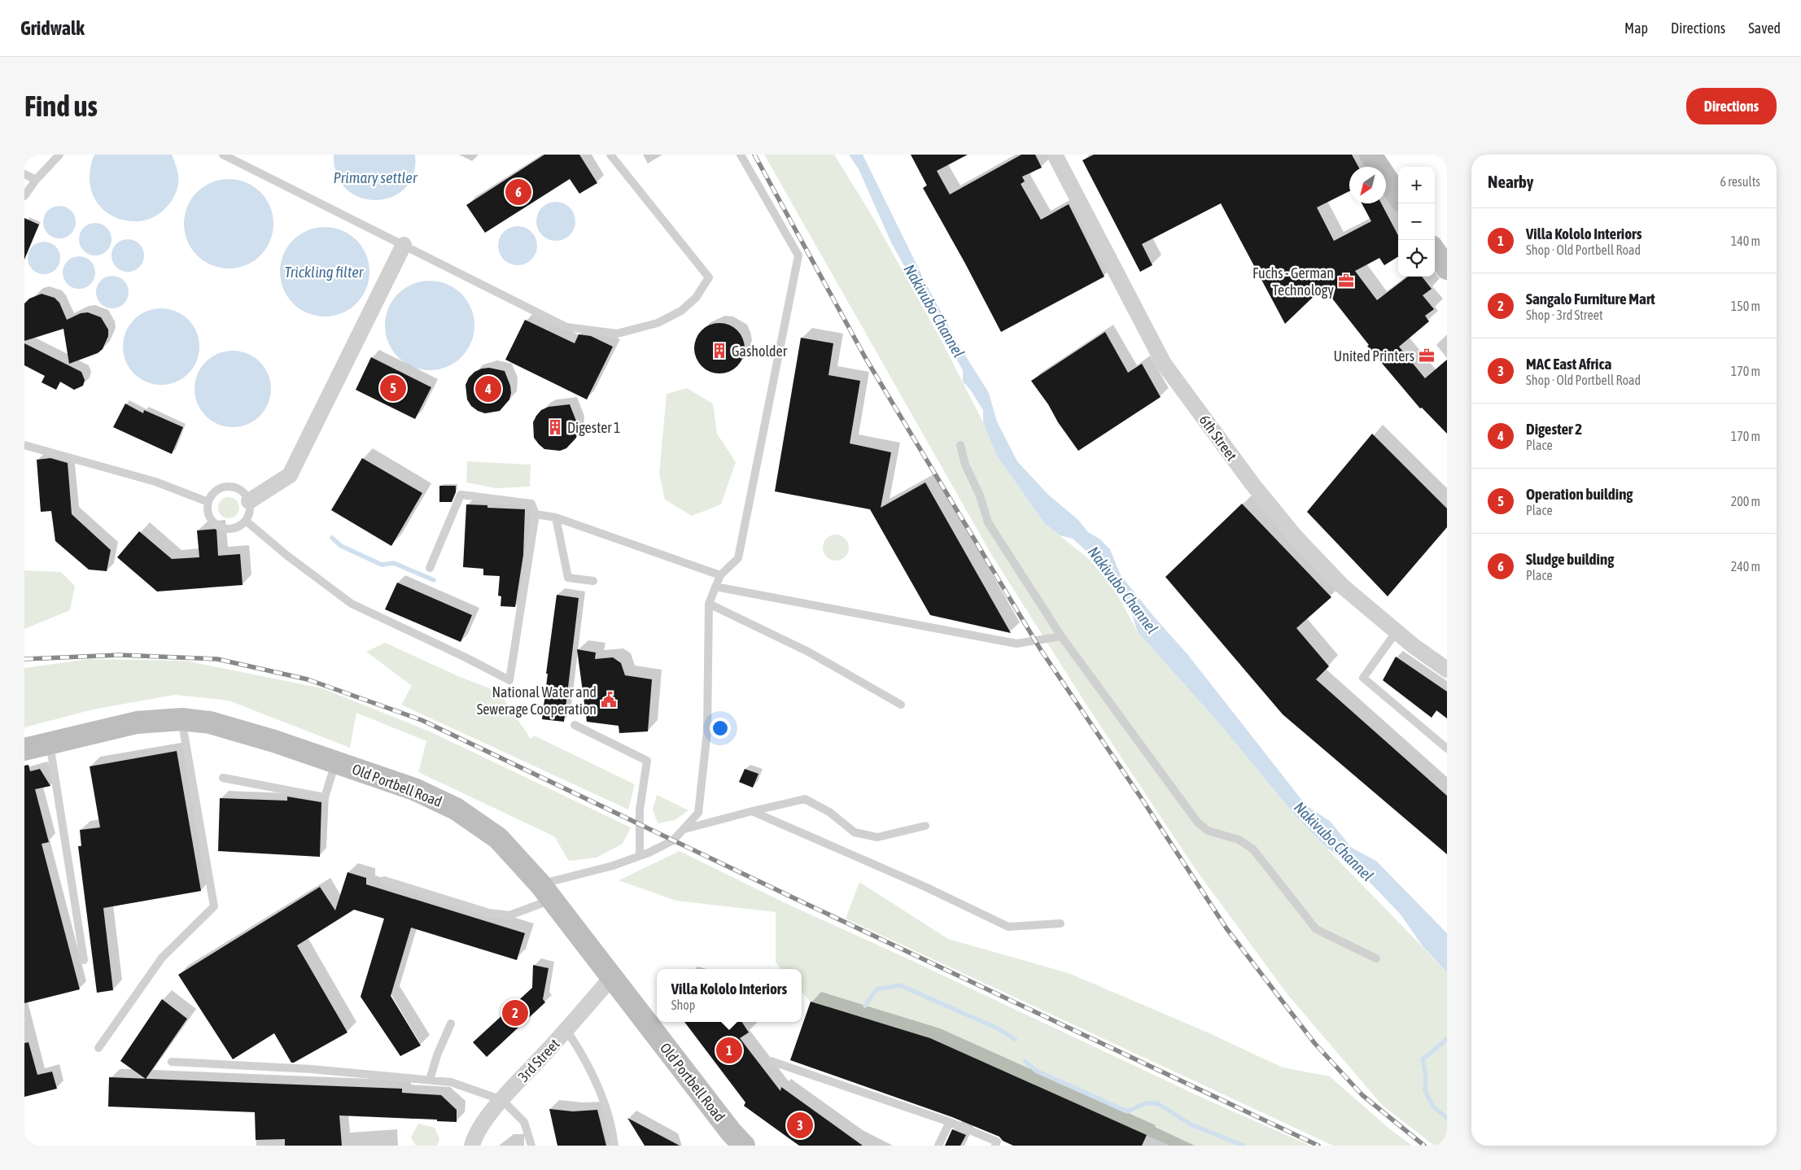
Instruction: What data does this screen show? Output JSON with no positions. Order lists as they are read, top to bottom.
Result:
{
  "streets": {
    "main road": ["Old Portbell Road"],
    "street": ["6th Street", "3rd Street"]
  },
  "crossings": [
    ["Old Portbell Road", "3rd Street"]
  ],
  "water": ["Primary settler", "Trickling filter", "Nakivubo Channel"],
  "places": {
    "office": ["Fuchs - German Technology", "United Printers"],
    "building": ["Gasholder", "Digester 1"],
    "public building": ["National Water and Sewerage Cooperation"]
  },
  "north": "bottom left",
  "page": {
    "header": "Gridwalk",
    "nav": ["Map", "Directions", "Saved"],
    "buttons": "Directions",
    "title": "Find us",
    "heading": ["Nearby", "6 results"],
    "map_buttons": ["+", "−"],
    "pins": [
      "6",
      "5",
      "4",
      "2",
      "1",
      "3"
    ],
    "list": [
      {
        "mark": "1",
        "name": "Villa Kololo Interiors",
        "note": "Shop · Old Portbell Road",
        "value": "140 m"
      },
      {
        "mark": "2",
        "name": "Sangalo Furniture Mart",
        "note": "Shop · 3rd Street",
        "value": "150 m"
      },
      {
        "mark": "3",
        "name": "MAC East Africa",
        "note": "Shop · Old Portbell Road",
        "value": "170 m"
      },
      {
        "mark": "4",
        "name": "Digester 2",
        "note": "Place",
        "value": "170 m"
      },
      {
        "mark": "5",
        "name": "Operation building",
        "note": "Place",
        "value": "200 m"
      },
      {
        "mark": "6",
        "name": "Sludge building",
        "note": "Place",
        "value": "240 m"
      }
    ],
    "popup": ["Villa Kololo Interiors", "Shop"]
  }
}
